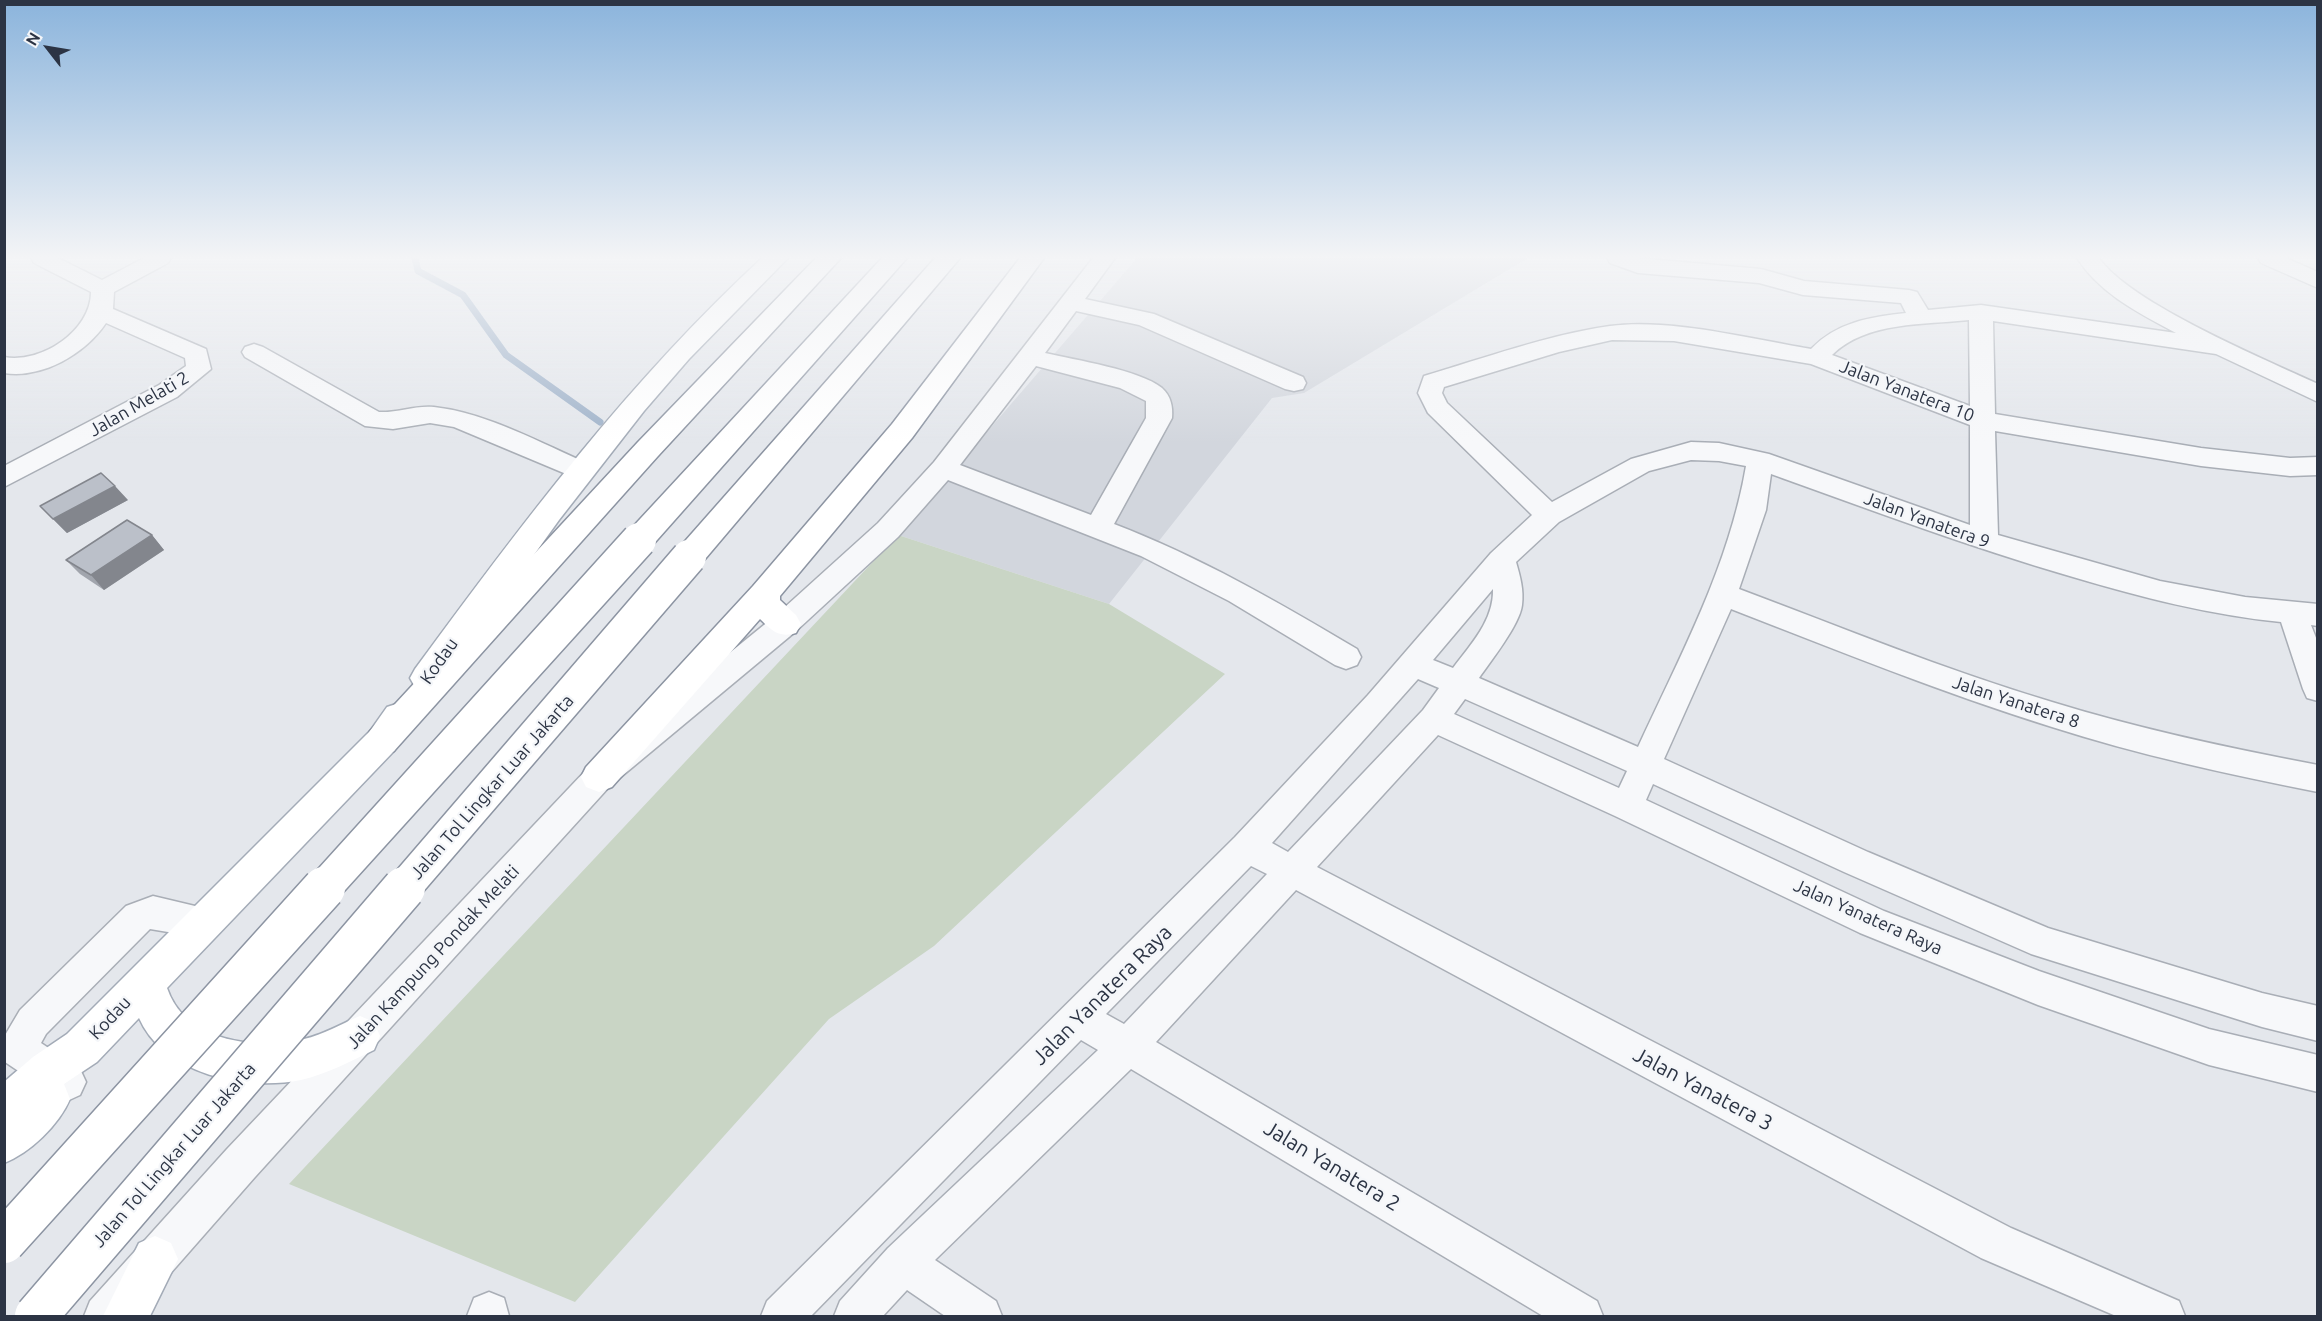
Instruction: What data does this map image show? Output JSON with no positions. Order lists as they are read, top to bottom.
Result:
{
  "streets": {
    "main road": ["Kodau", "Jalan Tol Lingkar Luar Jakarta"],
    "street": [
      "Jalan Yanatera 10",
      "Jalan Melati 2",
      "Jalan Yanatera 9",
      "Jalan Yanatera 8",
      "Jalan Yanatera Raya",
      "Jalan Kampung Pondak Melati",
      "Jalan Yanatera 3",
      "Jalan Yanatera 2"
    ]
  },
  "crossings": [
    ["Jalan Yanatera 10", "Jalan Yanatera 9"],
    ["Jalan Yanatera 10", "Jalan Yanatera Raya"],
    ["Jalan Yanatera 9", "Jalan Yanatera Raya"],
    ["Jalan Yanatera Raya", "Jalan Yanatera 3"],
    ["Jalan Yanatera Raya", "Jalan Yanatera 2"]
  ],
  "north": "top left"
}
